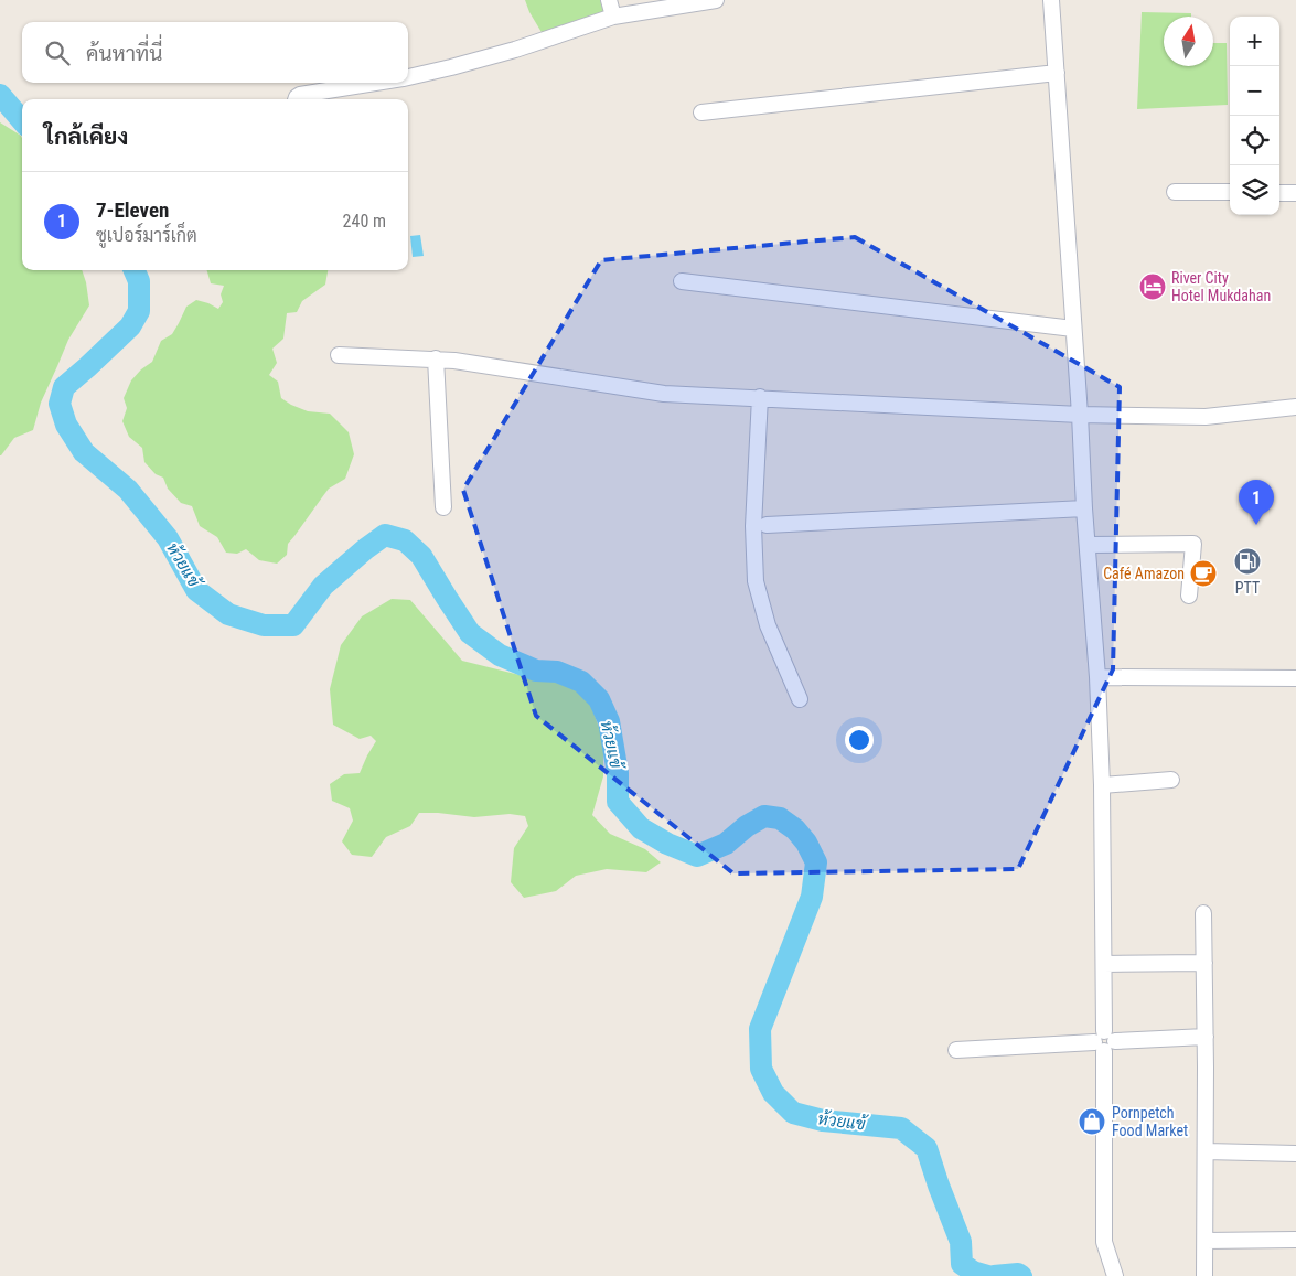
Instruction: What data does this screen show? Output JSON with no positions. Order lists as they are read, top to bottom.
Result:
{
  "water": ["ห้วยแข้"],
  "places": {
    "hotel": ["River City Hotel Mukdahan"],
    "fuel station": ["PTT"],
    "cafe": ["Café Amazon"],
    "shop": ["Pornpetch Food Market"]
  },
  "north": "top",
  "page": {
    "map_buttons": ["+", "−"],
    "search": "ค้นหาที่นี่",
    "heading": "ใกล้เคียง",
    "list": [
      {
        "mark": "1",
        "name": "7-Eleven",
        "note": "ซูเปอร์มาร์เก็ต",
        "value": "240 m"
      }
    ],
    "pins": "1"
  }
}
